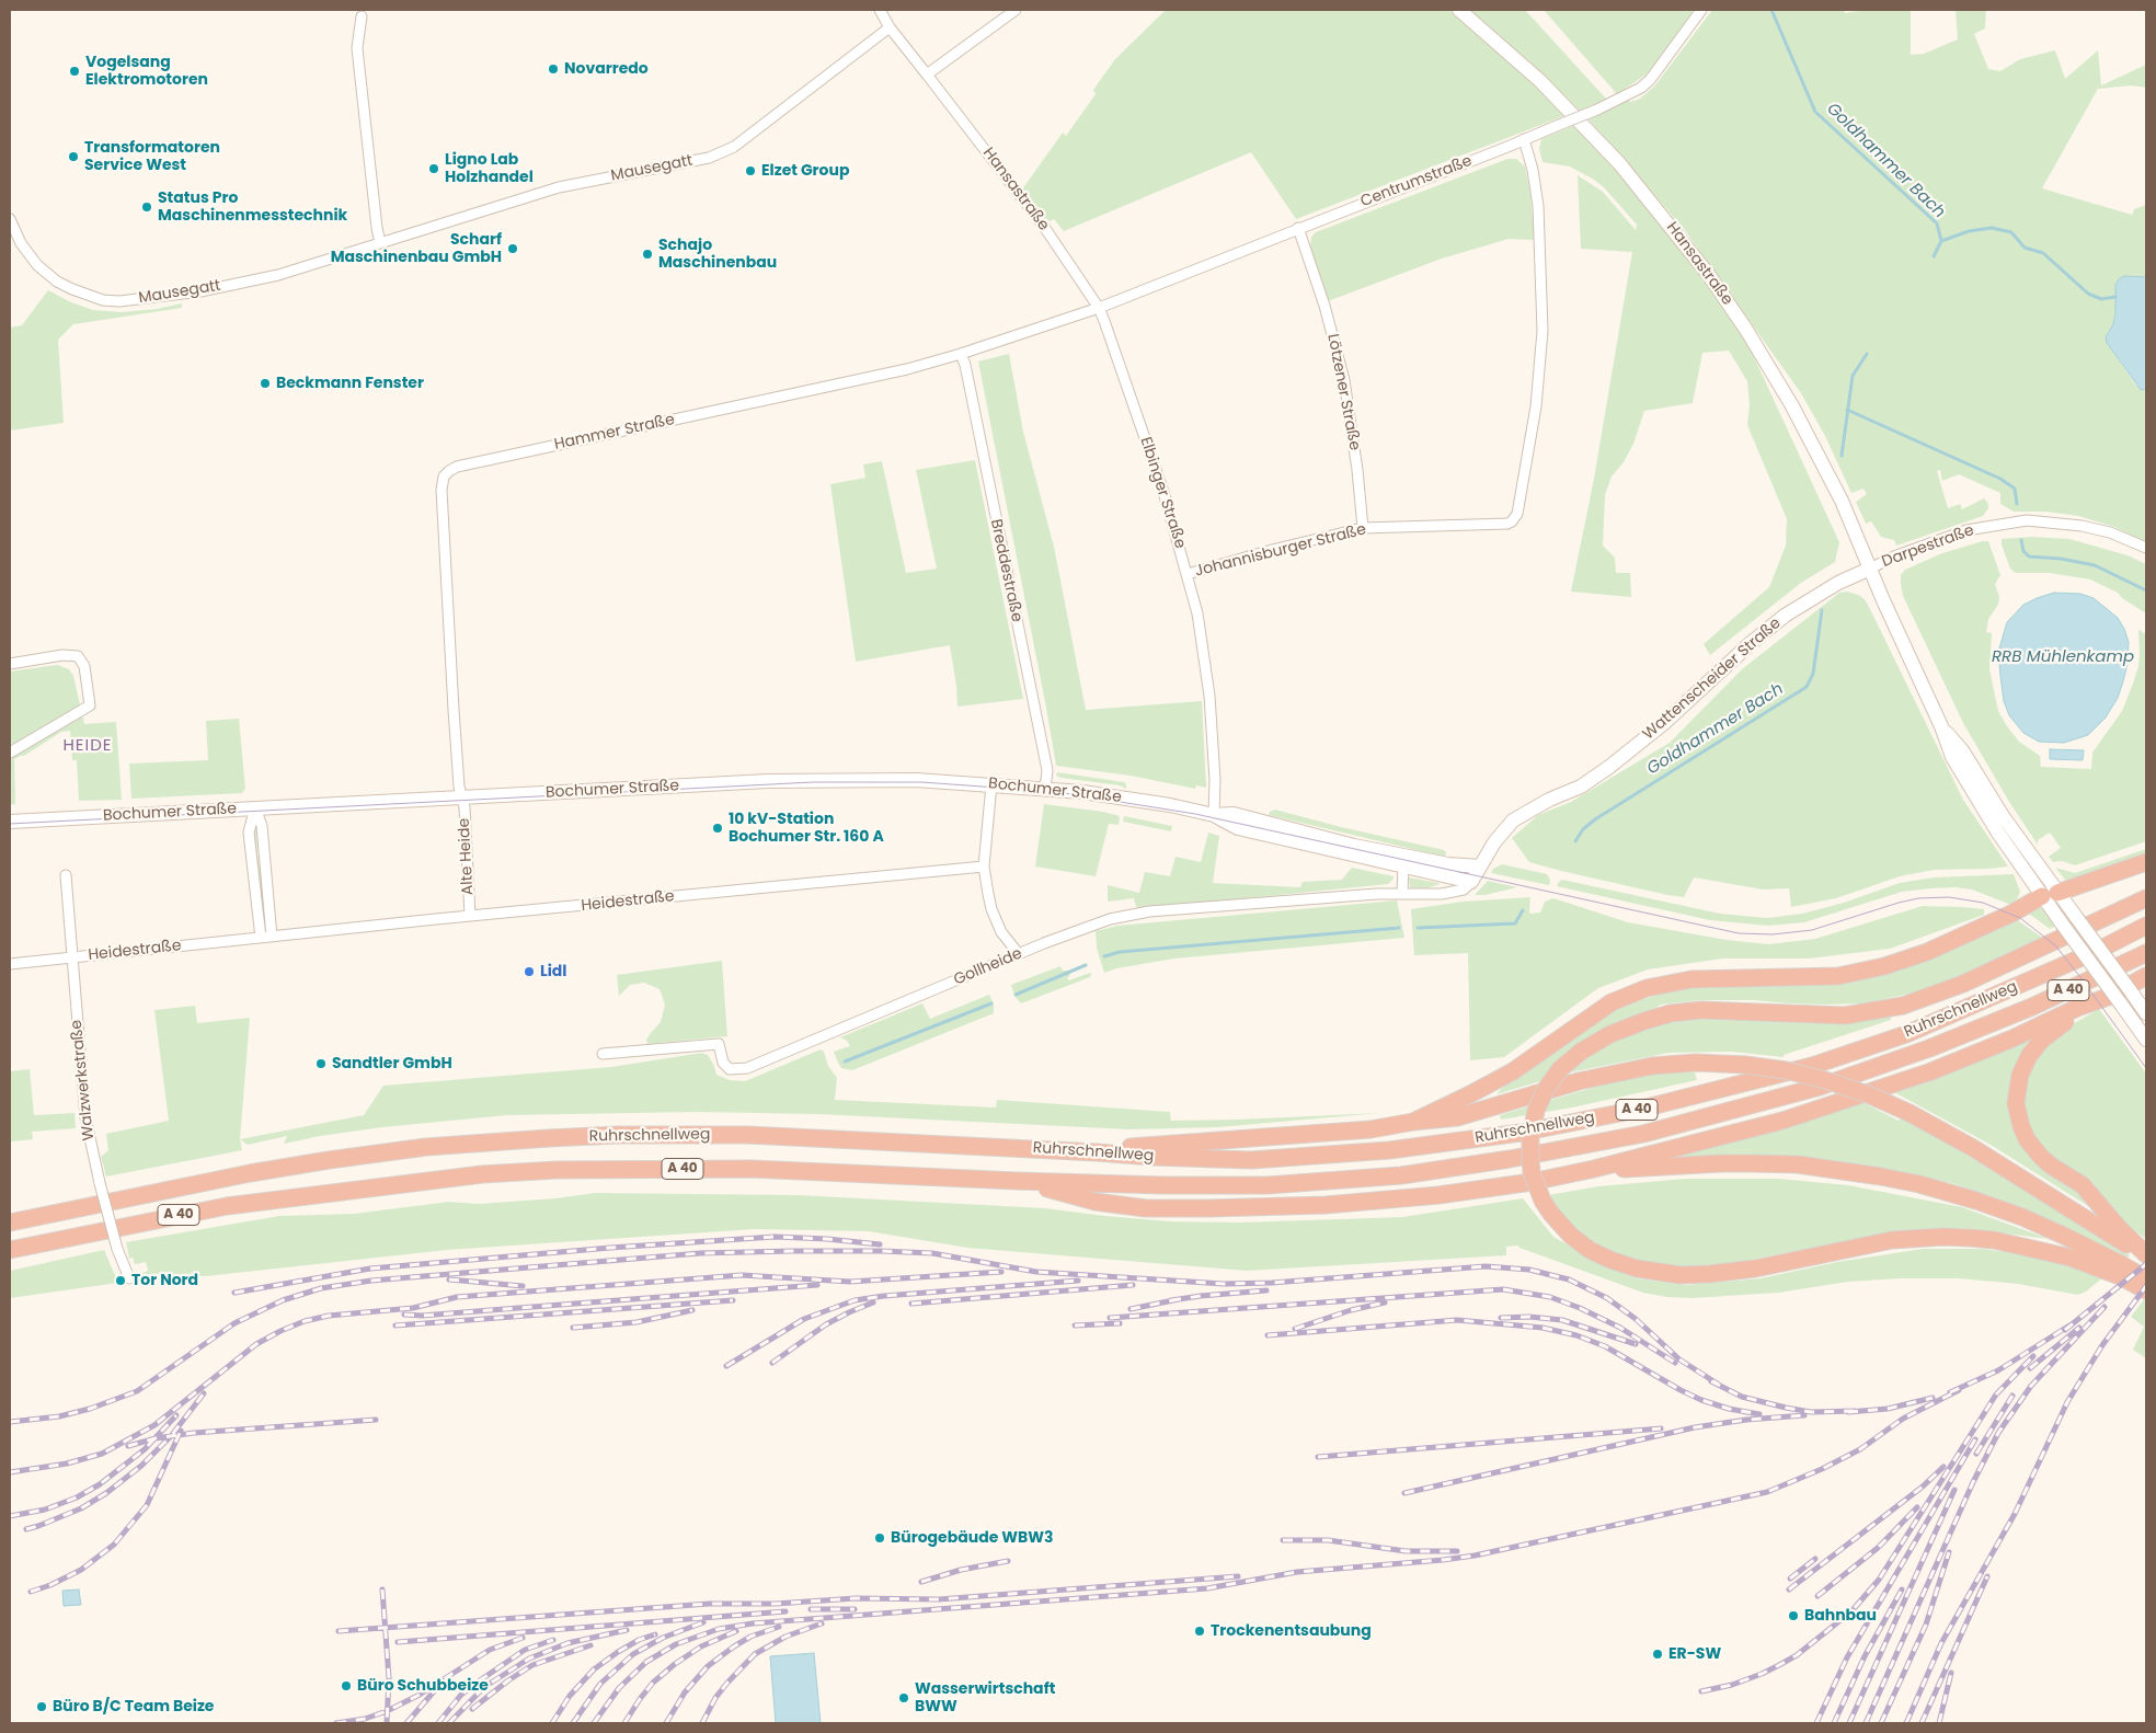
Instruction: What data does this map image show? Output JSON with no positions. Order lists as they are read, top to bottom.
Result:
{
  "streets": {
    "highway": ["A 40", "Ruhrschnellweg"],
    "main road": ["Hansastraße", "Wattenscheider Straße", "Bochumer Straße"],
    "street": [
      "Mausegatt",
      "Centrumstraße",
      "Lötzener Straße",
      "Hammer Straße",
      "Elbinger Straße",
      "Darpestraße",
      "Johannisburger Straße",
      "Breddestraße",
      "Alte Heide",
      "Heidestraße",
      "Gollheide",
      "Walzwerkstraße"
    ]
  },
  "crossings": [
    ["Mausegatt", "Hansastraße"],
    ["Centrumstraße", "Hansastraße"],
    ["Centrumstraße", "Lötzener Straße"],
    ["Centrumstraße", "Hammer Straße"],
    ["Centrumstraße", "Elbinger Straße"],
    ["Centrumstraße", "Johannisburger Straße"],
    ["Hansastraße", "Hammer Straße"],
    ["Hansastraße", "Elbinger Straße"],
    ["Hansastraße", "Darpestraße"],
    ["Hansastraße", "Wattenscheider Straße"],
    ["Lötzener Straße", "Johannisburger Straße"],
    ["Hammer Straße", "Elbinger Straße"],
    ["Hammer Straße", "Breddestraße"],
    ["Hammer Straße", "Bochumer Straße"],
    ["Hammer Straße", "Alte Heide"],
    ["Elbinger Straße", "Johannisburger Straße"],
    ["Elbinger Straße", "Bochumer Straße"],
    ["Darpestraße", "Wattenscheider Straße"],
    ["Breddestraße", "Bochumer Straße"],
    ["Wattenscheider Straße", "Gollheide"],
    ["Bochumer Straße", "Alte Heide"],
    ["Alte Heide", "Heidestraße"],
    ["Heidestraße", "Walzwerkstraße"]
  ],
  "districts": ["HEIDE"],
  "water": ["Goldhammer Bach", "RRB Mühlenkamp"],
  "places": [
    "Novarredo",
    "Vogelsang Elektromotoren",
    "Transformatoren Service West",
    "Ligno Lab Holzhandel",
    "Elzet Group",
    "Status Pro Maschinenmesstechnik",
    "Scharf Maschinenbau GmbH",
    "Schajo Maschinenbau",
    "Beckmann Fenster",
    "10 kV-Station Bochumer Str. 160 A",
    "Lidl",
    "Sandtler GmbH",
    "Tor Nord",
    "Bürogebäude WBW3",
    "Bahnbau",
    "Trockenentsaubung",
    "ER-SW",
    "Büro Schubbeize",
    "Wasserwirtschaft BWW",
    "Büro B/C Team Beize"
  ]
}
